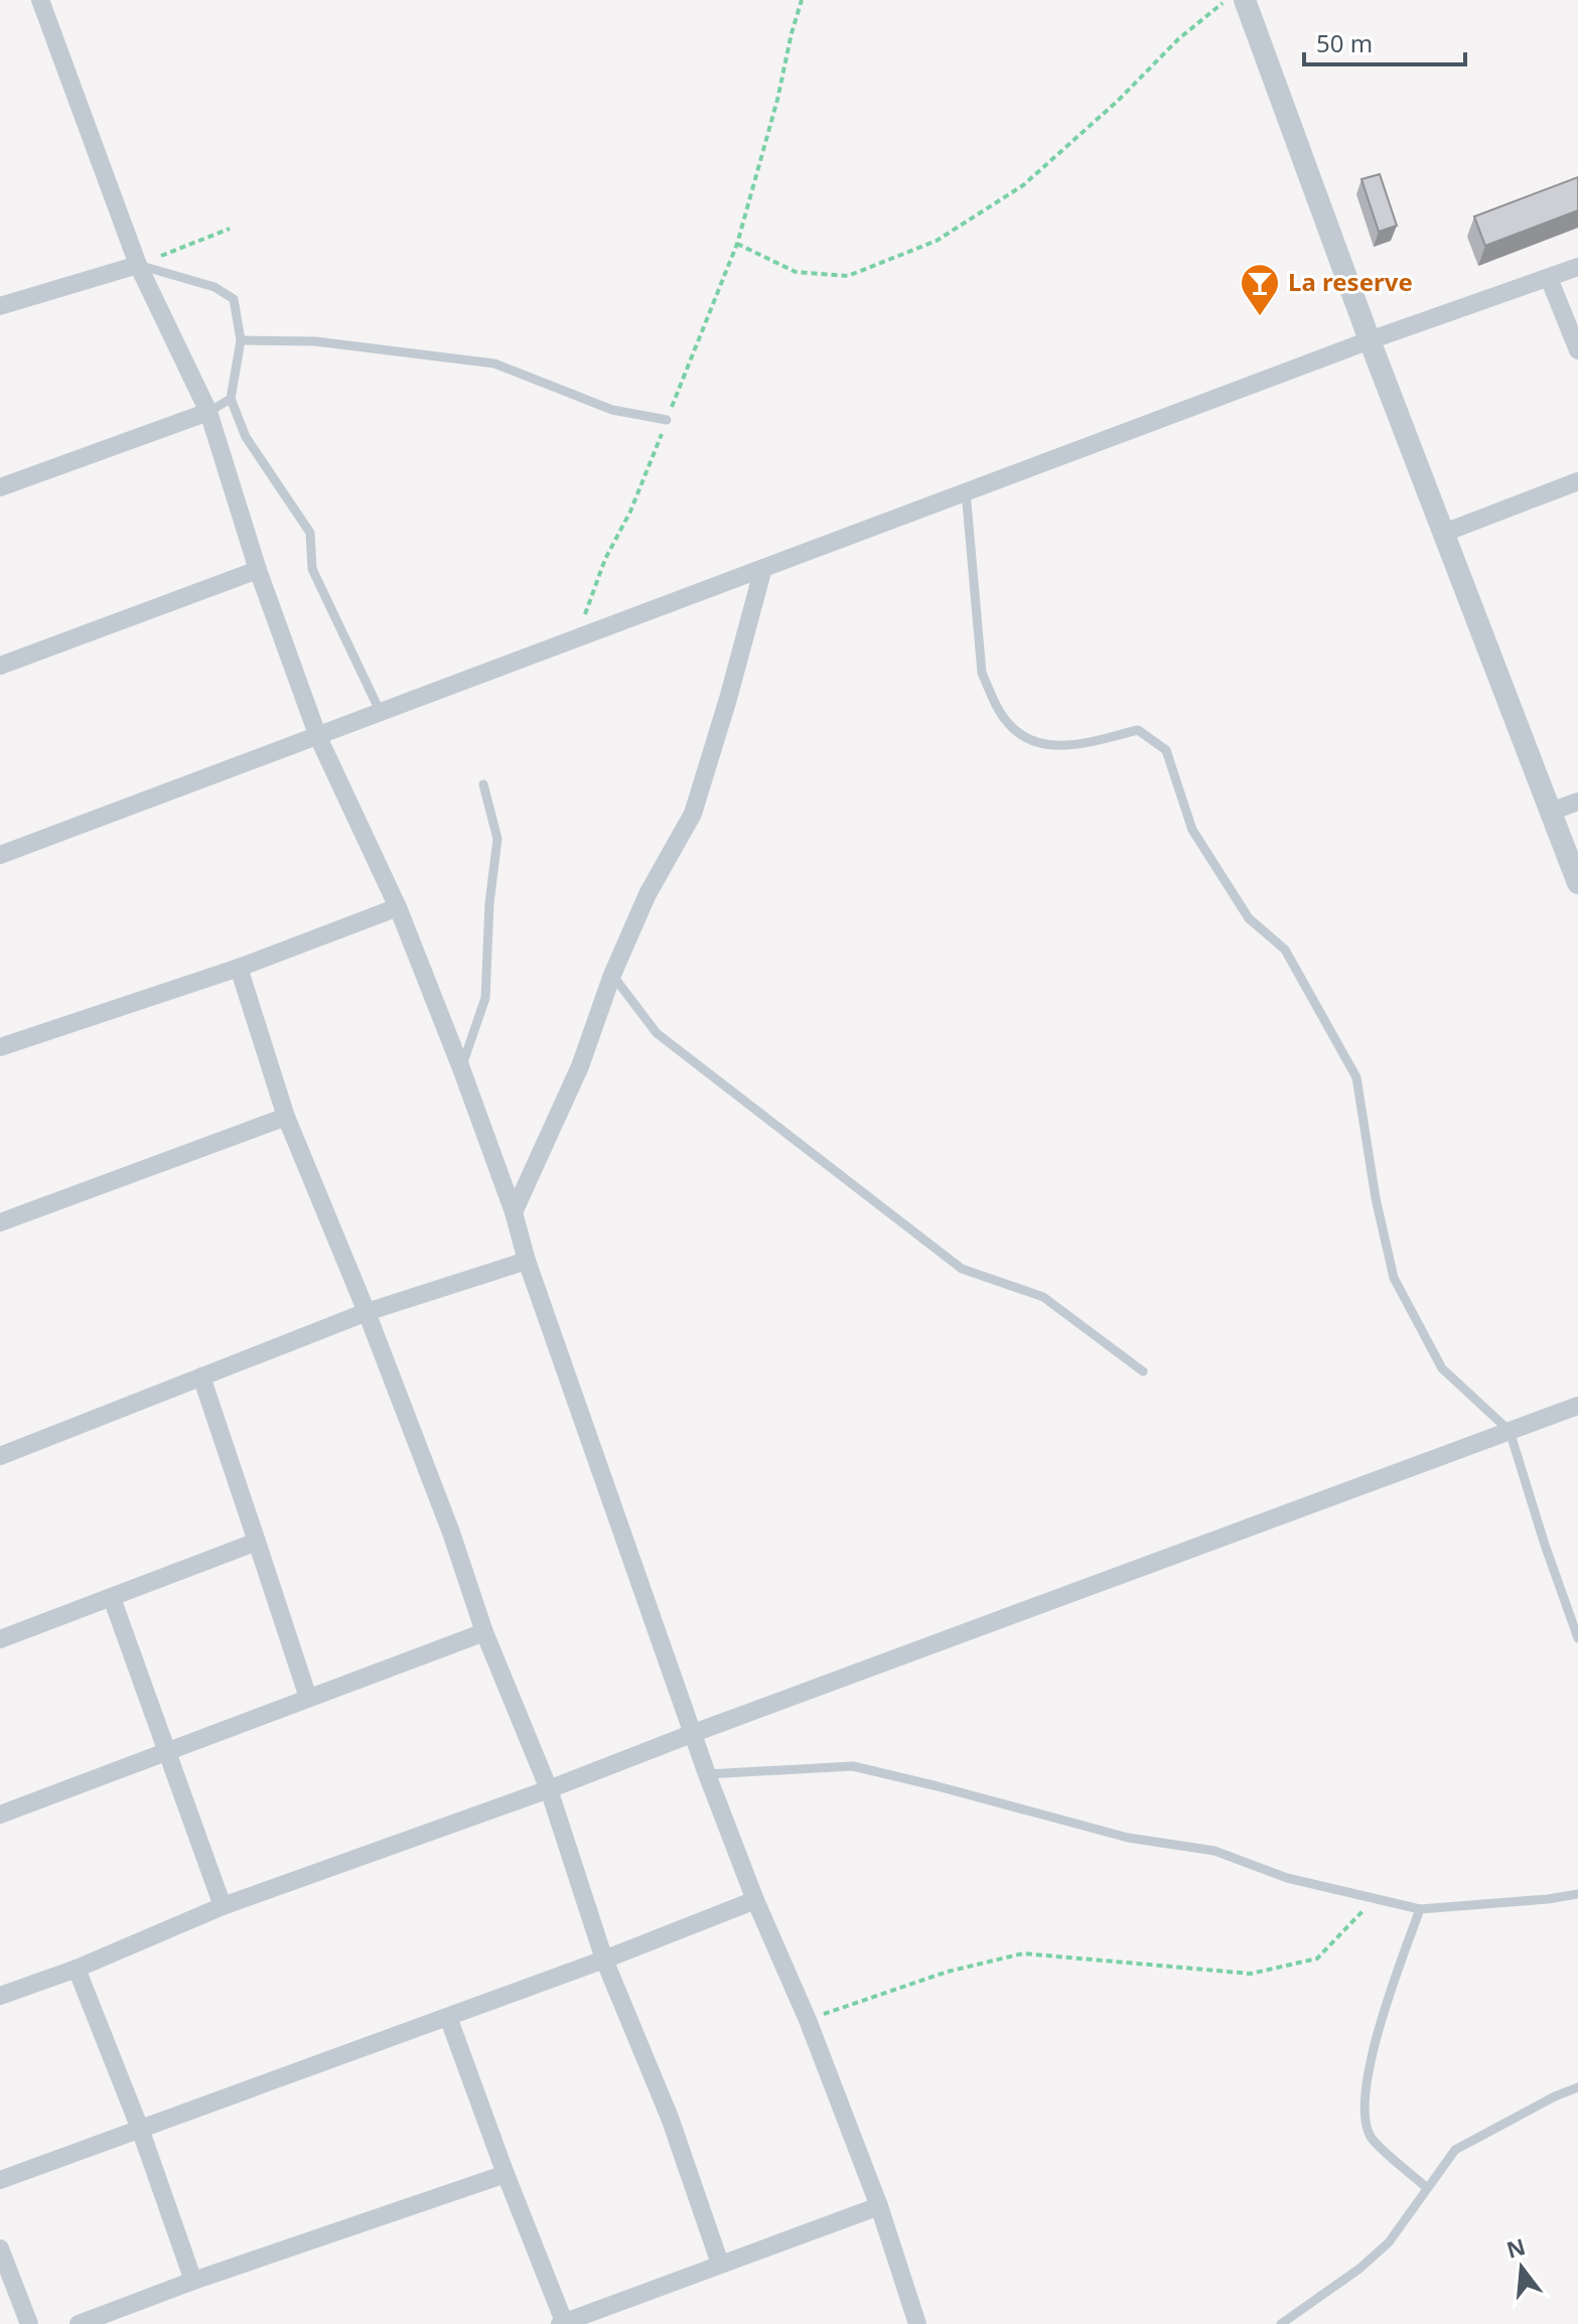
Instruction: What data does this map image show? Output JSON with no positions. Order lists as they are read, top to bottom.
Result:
{
  "places": {
    "bar": ["La reserve"]
  },
  "scale_bar": "50 m",
  "north": "top"
}
